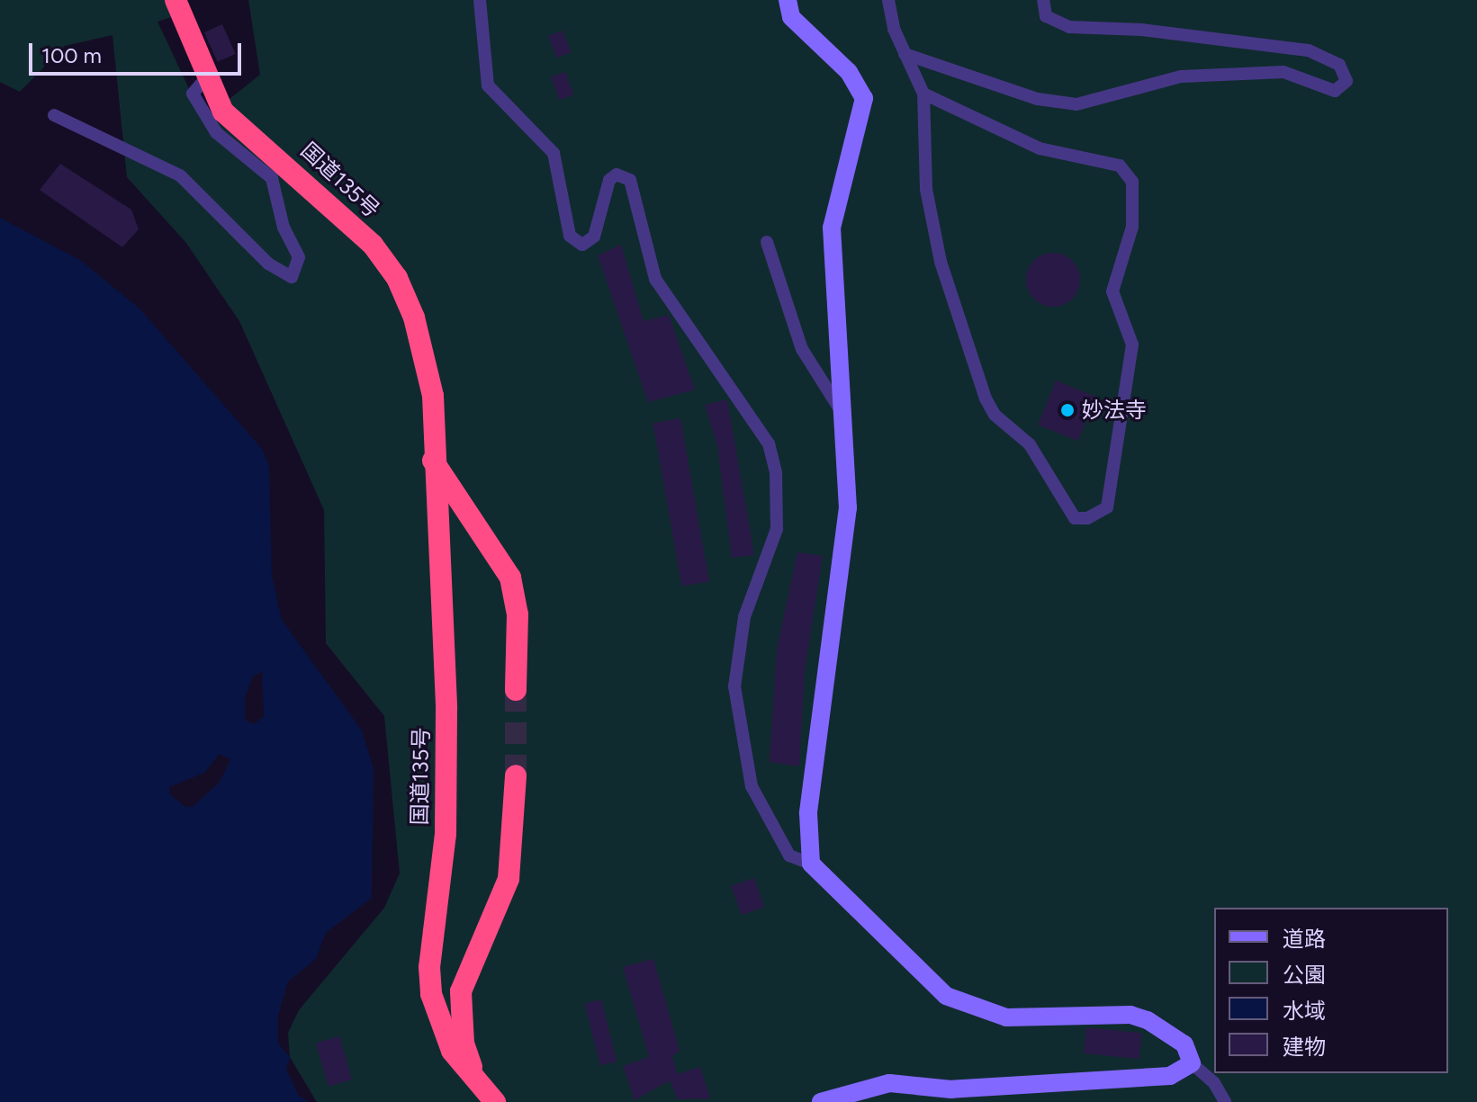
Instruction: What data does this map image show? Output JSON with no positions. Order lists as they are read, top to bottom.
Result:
{
  "streets": {
    "highway": ["国道135号"]
  },
  "places": ["妙法寺"],
  "legend": [
    "道路",
    "公園",
    "水域",
    "建物"
  ],
  "scale_bar": "100 m"
}
